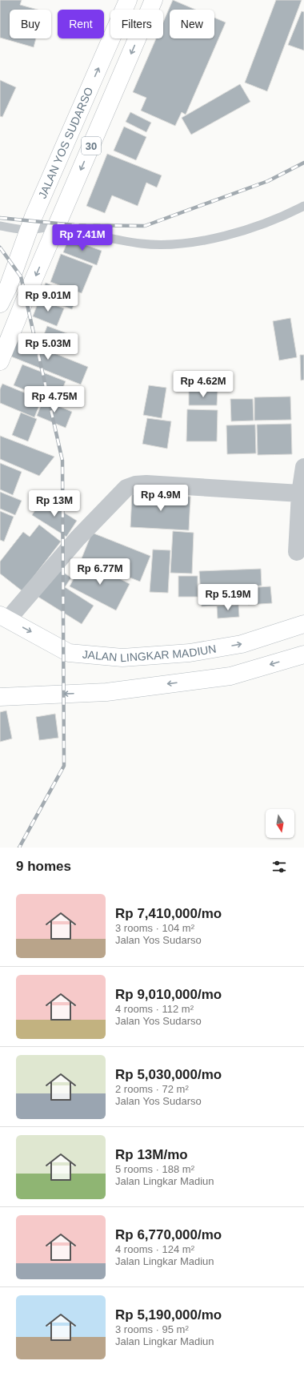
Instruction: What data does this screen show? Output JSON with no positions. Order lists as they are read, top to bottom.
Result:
{
  "streets": {
    "main road": ["JALAN YOS SUDARSO", "30", "JALAN LINGKAR MADIUN"]
  },
  "crossings": [
    ["JALAN YOS SUDARSO", "30"]
  ],
  "north": "bottom",
  "page": {
    "chip": [
      "Buy",
      "Rent",
      "Filters",
      "New"
    ],
    "price": [
      "Rp 7.41M",
      "Rp 9.01M",
      "Rp 5.03M",
      "Rp 4.62M",
      "Rp 4.75M",
      "Rp 4.9M",
      "Rp 13M",
      "Rp 6.77M",
      "Rp 5.19M"
    ],
    "heading": "9 homes",
    "list": [
      {
        "name": "Rp 7,410,000/mo",
        "note": "3 rooms · 104 m² · Jalan Yos Sudarso"
      },
      {
        "name": "Rp 9,010,000/mo",
        "note": "4 rooms · 112 m² · Jalan Yos Sudarso"
      },
      {
        "name": "Rp 5,030,000/mo",
        "note": "2 rooms · 72 m² · Jalan Yos Sudarso"
      },
      {
        "name": "Rp 13M/mo",
        "note": "5 rooms · 188 m² · Jalan Lingkar Madiun"
      },
      {
        "name": "Rp 6,770,000/mo",
        "note": "4 rooms · 124 m² · Jalan Lingkar Madiun"
      },
      {
        "name": "Rp 5,190,000/mo",
        "note": "3 rooms · 95 m² · Jalan Lingkar Madiun"
      }
    ]
  }
}
